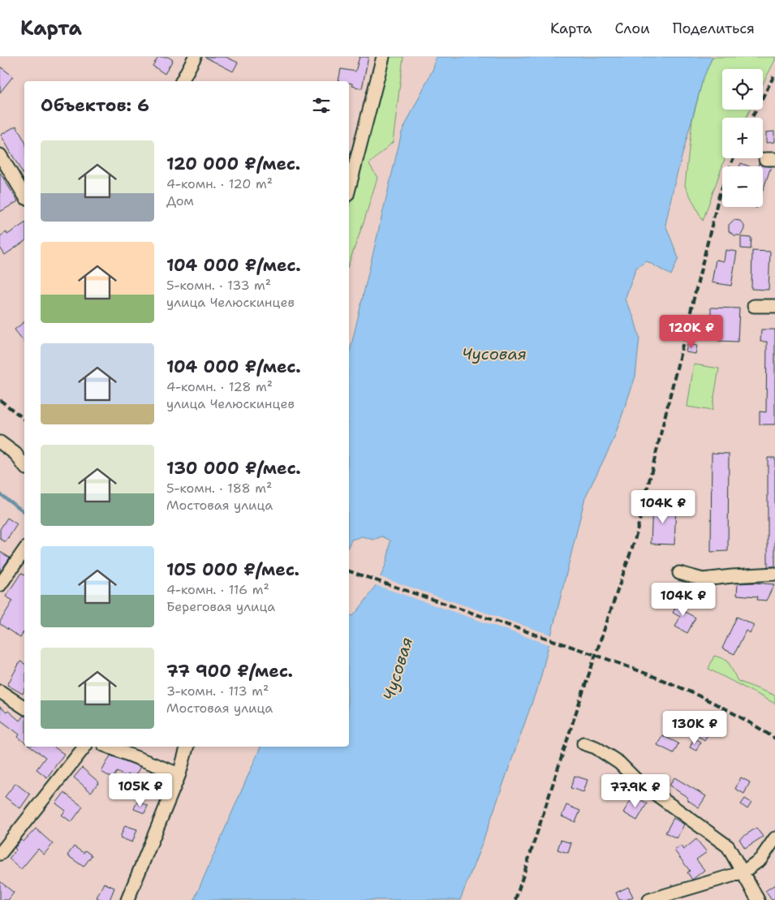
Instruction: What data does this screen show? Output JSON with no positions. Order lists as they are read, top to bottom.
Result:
{
  "water": ["Чусовая"],
  "page": {
    "header": "Карта",
    "nav": ["Карта", "Слои", "Поделиться"],
    "map_buttons": ["+", "−"],
    "heading": "Объектов: 6",
    "list": [
      {
        "name": "120 000 ₽/мес.",
        "note": "4-комн. · 120 m² · Дом"
      },
      {
        "name": "104 000 ₽/мес.",
        "note": "5-комн. · 133 m² · улица Челюскинцев"
      },
      {
        "name": "104 000 ₽/мес.",
        "note": "4-комн. · 128 m² · улица Челюскинцев"
      },
      {
        "name": "130 000 ₽/мес.",
        "note": "5-комн. · 188 m² · Мостовая улица"
      },
      {
        "name": "105 000 ₽/мес.",
        "note": "4-комн. · 116 m² · Береговая улица"
      },
      {
        "name": "77 900 ₽/мес.",
        "note": "3-комн. · 113 m² · Мостовая улица"
      }
    ],
    "price": [
      "120K ₽",
      "104K ₽",
      "104K ₽",
      "130K ₽",
      "105K ₽",
      "77.9K ₽"
    ]
  }
}
